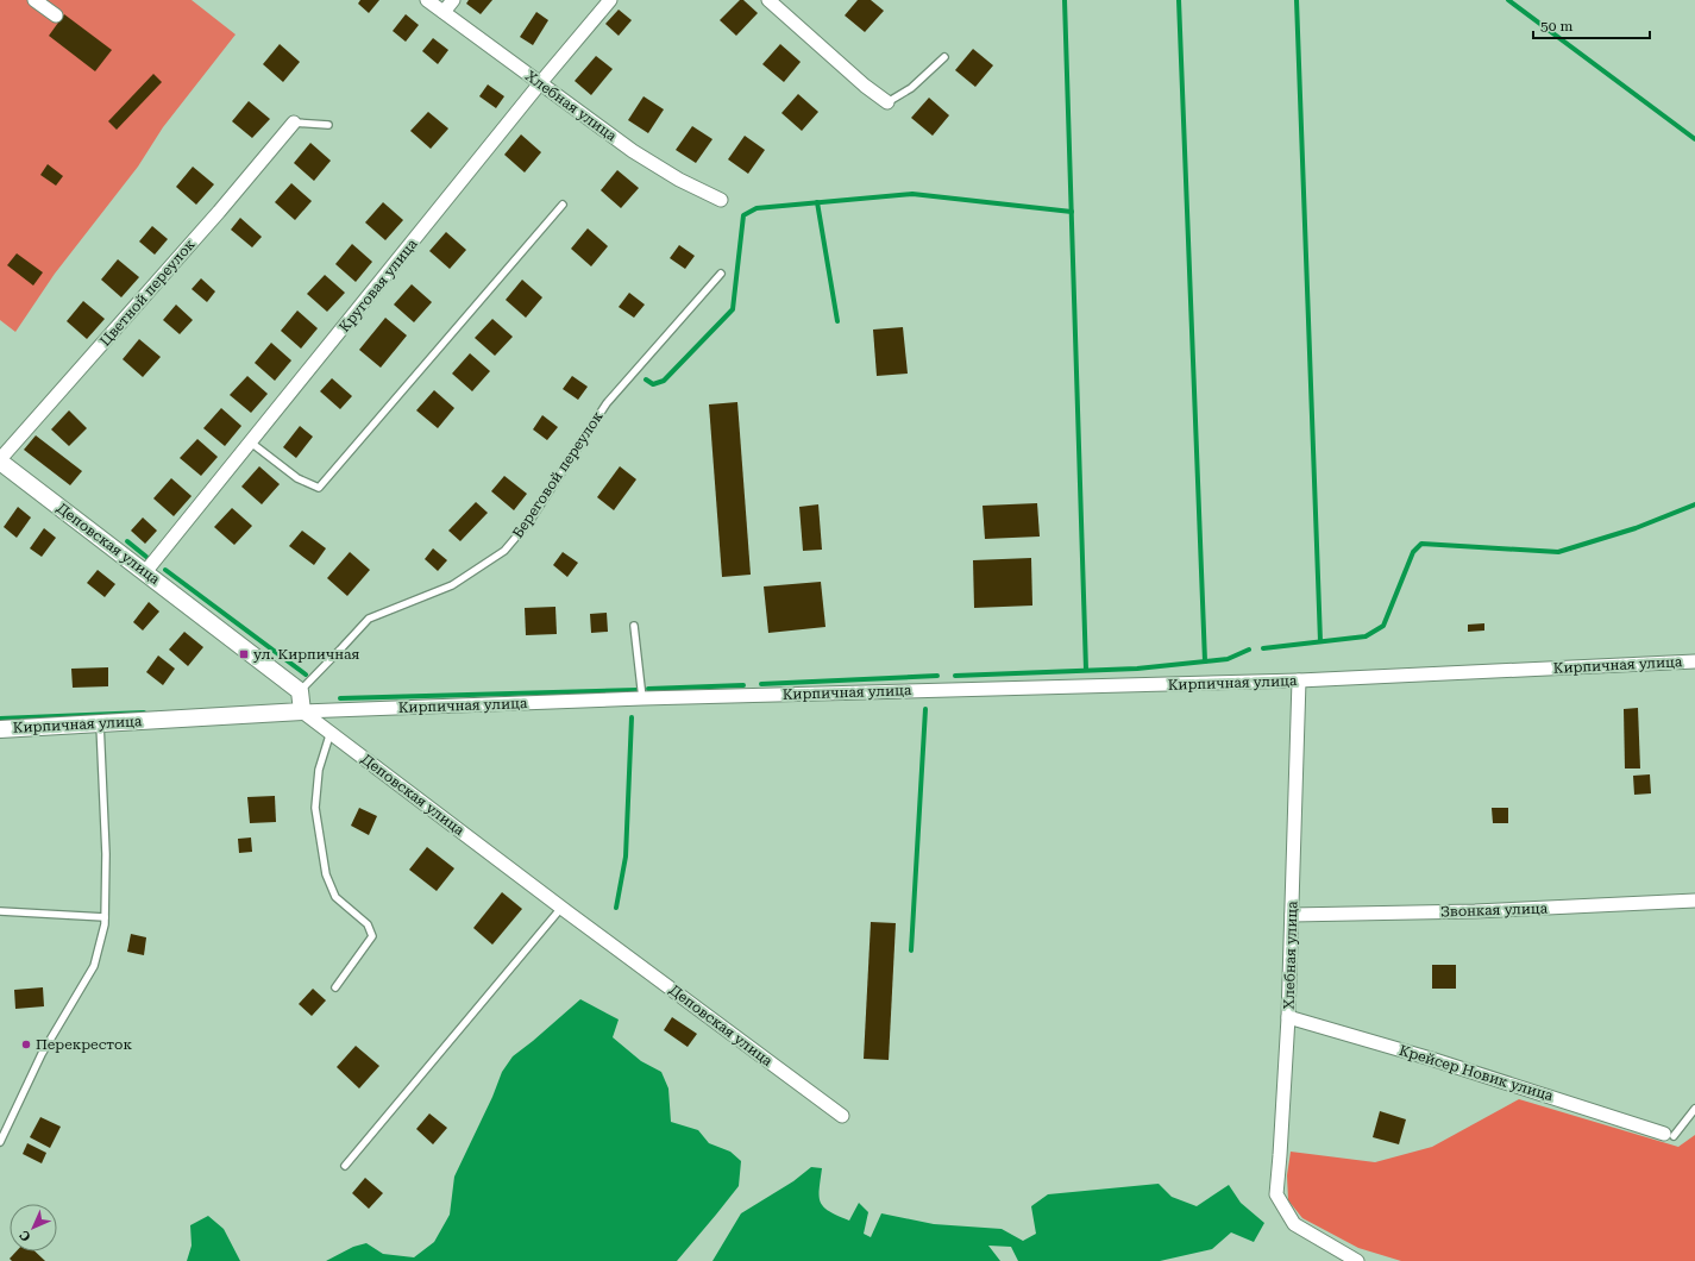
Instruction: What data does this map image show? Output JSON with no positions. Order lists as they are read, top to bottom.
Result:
{
  "streets": {
    "street": [
      "Хлебная улица",
      "Круговая улица",
      "Цветной переулок",
      "Деповская улица",
      "Кирпичная улица",
      "Звонкая улица",
      "Крейсер Новик улица"
    ],
    "lane": ["Береговой переулок"]
  },
  "crossings": [
    ["Хлебная улица", "Круговая улица"],
    ["Хлебная улица", "Кирпичная улица"],
    ["Хлебная улица", "Звонкая улица"],
    ["Хлебная улица", "Крейсер Новик улица"],
    ["Круговая улица", "Деповская улица"],
    ["Цветной переулок", "Деповская улица"],
    ["Береговой переулок", "Деповская улица"],
    ["Деповская улица", "Кирпичная улица"]
  ],
  "places": {
    "transit": ["ул. Кирпичная"],
    "other": ["Перекресток"]
  },
  "scale_bar": "50 m",
  "north": "bottom left"
}
